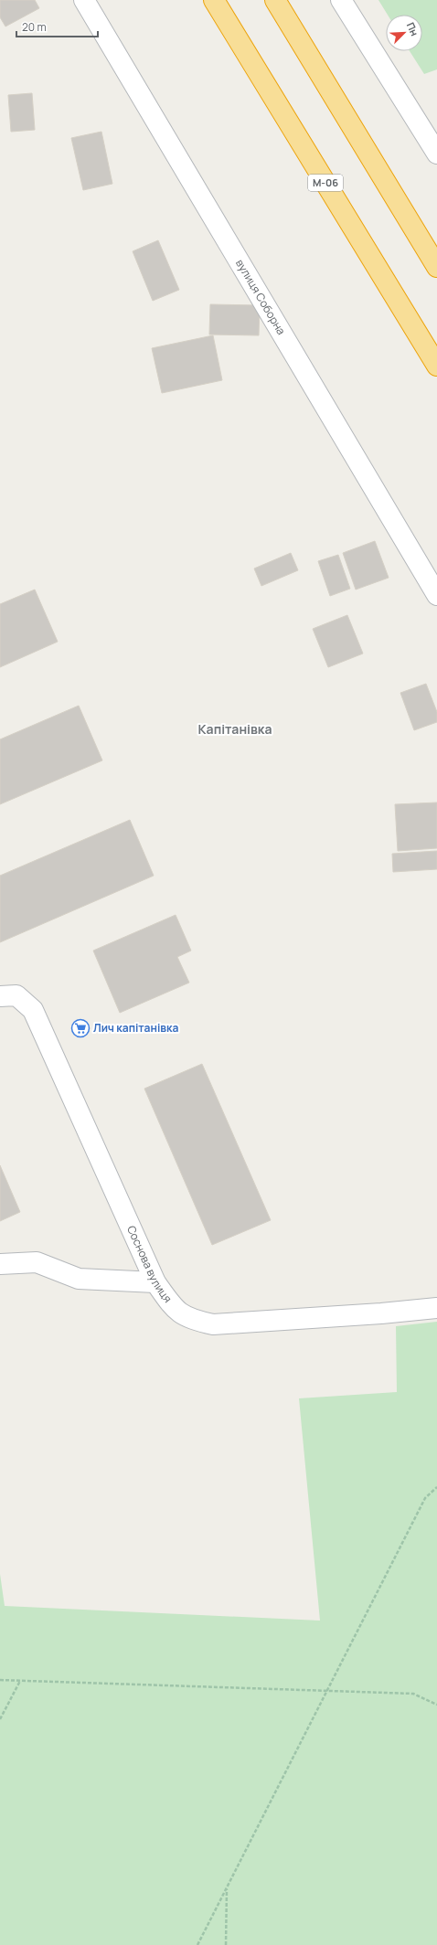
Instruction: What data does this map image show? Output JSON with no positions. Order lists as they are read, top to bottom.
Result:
{
  "streets": {
    "highway": ["М-06"],
    "street": ["вулиця Соборна", "Соснова вулиця"]
  },
  "districts": ["Капітанівка"],
  "places": {
    "supermarket": ["Лич капітанівка"]
  },
  "scale_bar": "20 m",
  "north": "top right"
}
